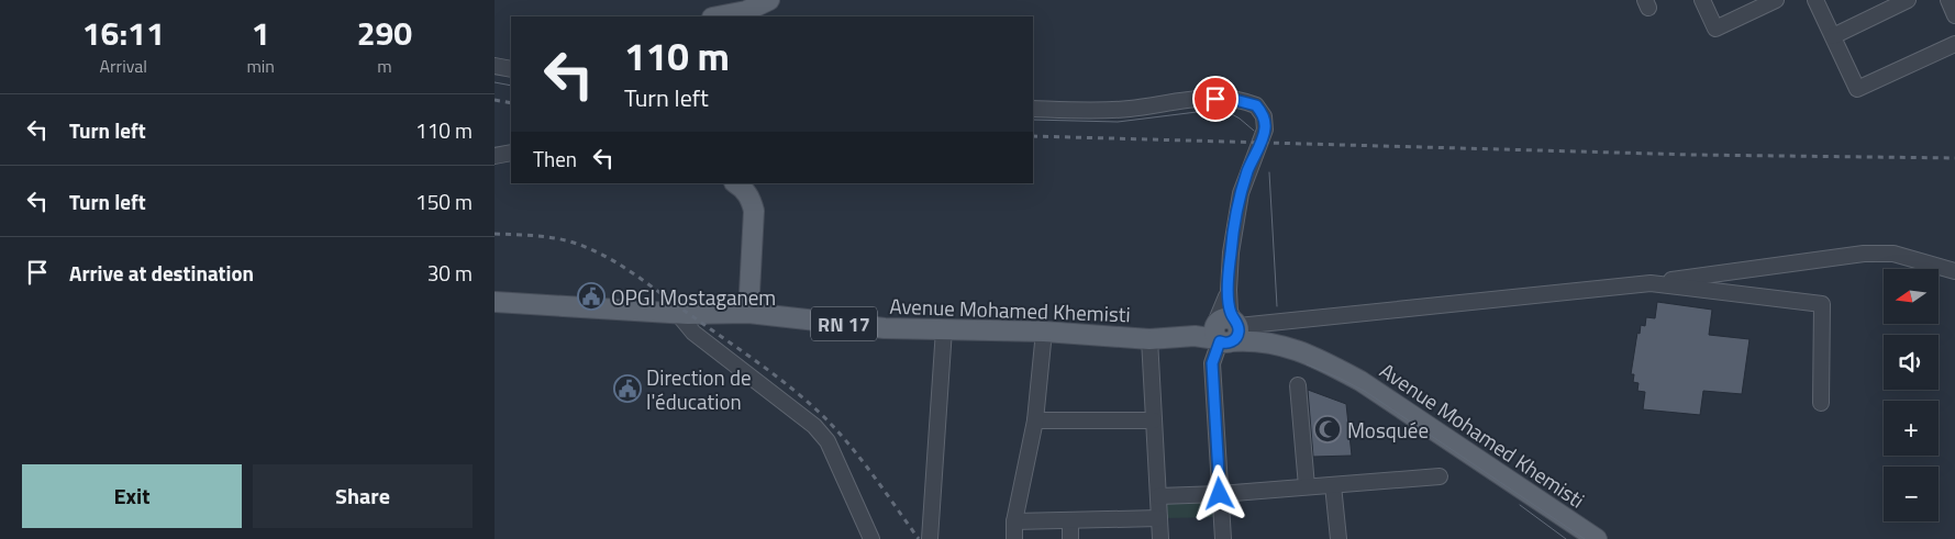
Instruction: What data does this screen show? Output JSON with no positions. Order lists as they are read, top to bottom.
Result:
{
  "streets": {
    "main road": ["Avenue Mohamed Khemisti", "RN 17"]
  },
  "places": {
    "public building": ["OPGI Mostaganem", "Direction de l'éducation"],
    "mosque": ["Mosquée"]
  },
  "north": "left",
  "page": {
    "eta": [
      "16:11",
      "Arrival",
      "1",
      "min",
      "290",
      "m"
    ],
    "turn": ["110 m", "Turn left"],
    "list": [
      {
        "name": "Turn left",
        "value": "110 m"
      },
      {
        "name": "Turn left",
        "value": "150 m"
      },
      {
        "name": "Arrive at destination",
        "value": "30 m"
      }
    ],
    "then": "Then",
    "map_buttons": ["+", "−"],
    "buttons": ["Exit", "Share"]
  }
}
